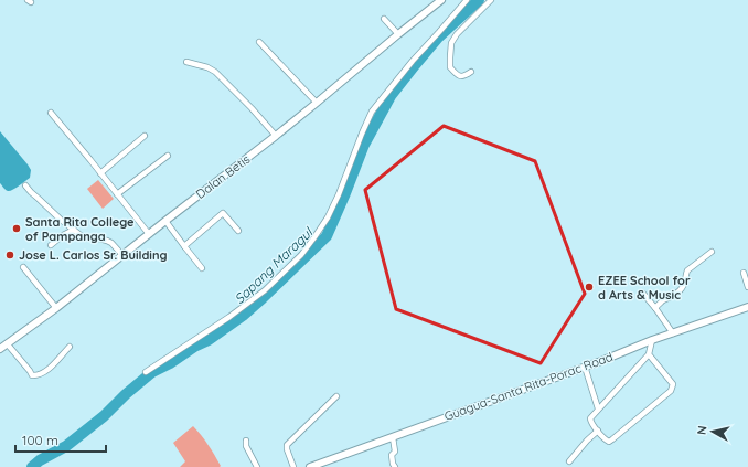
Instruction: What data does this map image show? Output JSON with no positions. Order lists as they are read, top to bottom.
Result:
{
  "streets": {
    "street": ["Dalan Betis", "Guagua-Santa Rita-Porac Road"]
  },
  "water": ["Sapang Maragul"],
  "places": ["Santa Rita College of Pampanga", "Jose L. Carlos Sr. Building", "EZEE School for d Arts & Music"],
  "scale_bar": "100 m",
  "north": "left"
}
